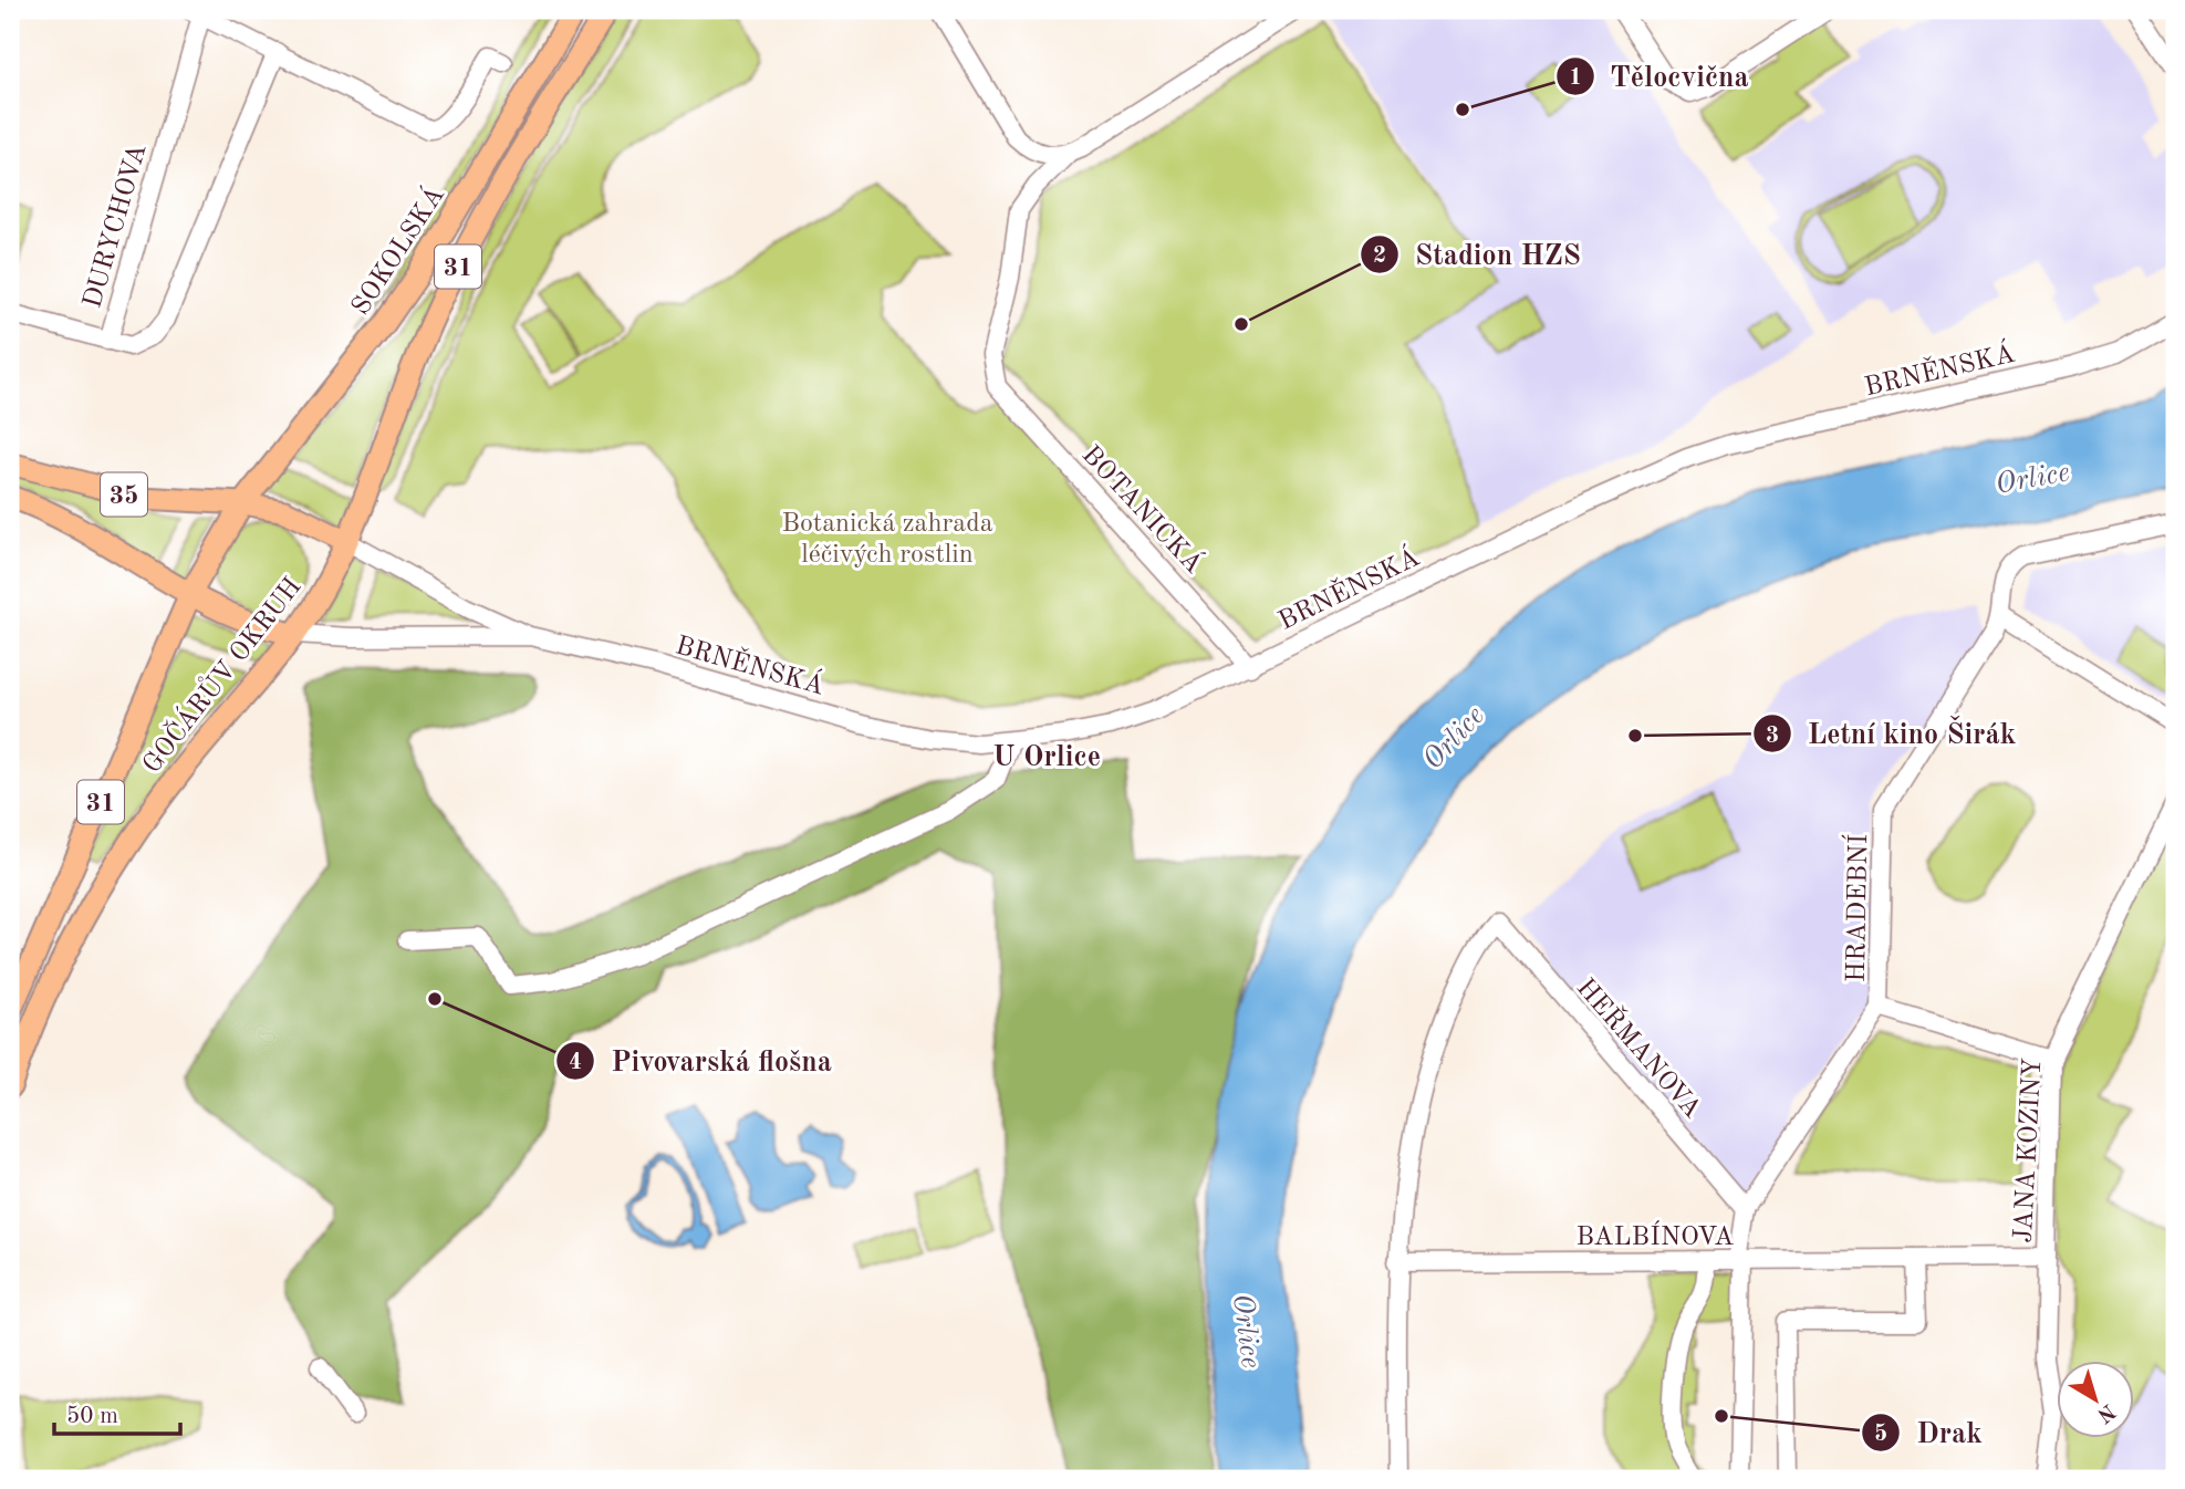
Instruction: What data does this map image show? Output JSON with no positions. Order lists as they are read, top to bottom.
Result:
{
  "streets": {
    "main road": [
      "SOKOLSKÁ",
      "31",
      "BRNĚNSKÁ",
      "35",
      "GOČÁRŮV OKRUH"
    ],
    "street": [
      "DURYCHOVA",
      "BOTANICKÁ",
      "HRADEBNÍ",
      "HEŘMANOVA",
      "JANA KOZINY",
      "BALBÍNOVA"
    ]
  },
  "crossings": [
    ["SOKOLSKÁ", "BRNĚNSKÁ"],
    ["SOKOLSKÁ", "GOČÁRŮV OKRUH"],
    ["BRNĚNSKÁ", "BOTANICKÁ"],
    ["BRNĚNSKÁ", "GOČÁRŮV OKRUH"],
    ["HRADEBNÍ", "HEŘMANOVA"],
    ["HRADEBNÍ", "BALBÍNOVA"],
    ["HEŘMANOVA", "BALBÍNOVA"],
    ["JANA KOZINY", "BALBÍNOVA"]
  ],
  "districts": ["U Orlice"],
  "water": ["Orlice"],
  "parks": ["Botanická zahrada léčivých rostlin"],
  "places": [
    "Tělocvična",
    "Stadion HZS",
    "Letní kino Širák",
    "Pivovarská flošna",
    "Drak"
  ],
  "scale_bar": "50 m",
  "north": "bottom right"
}
